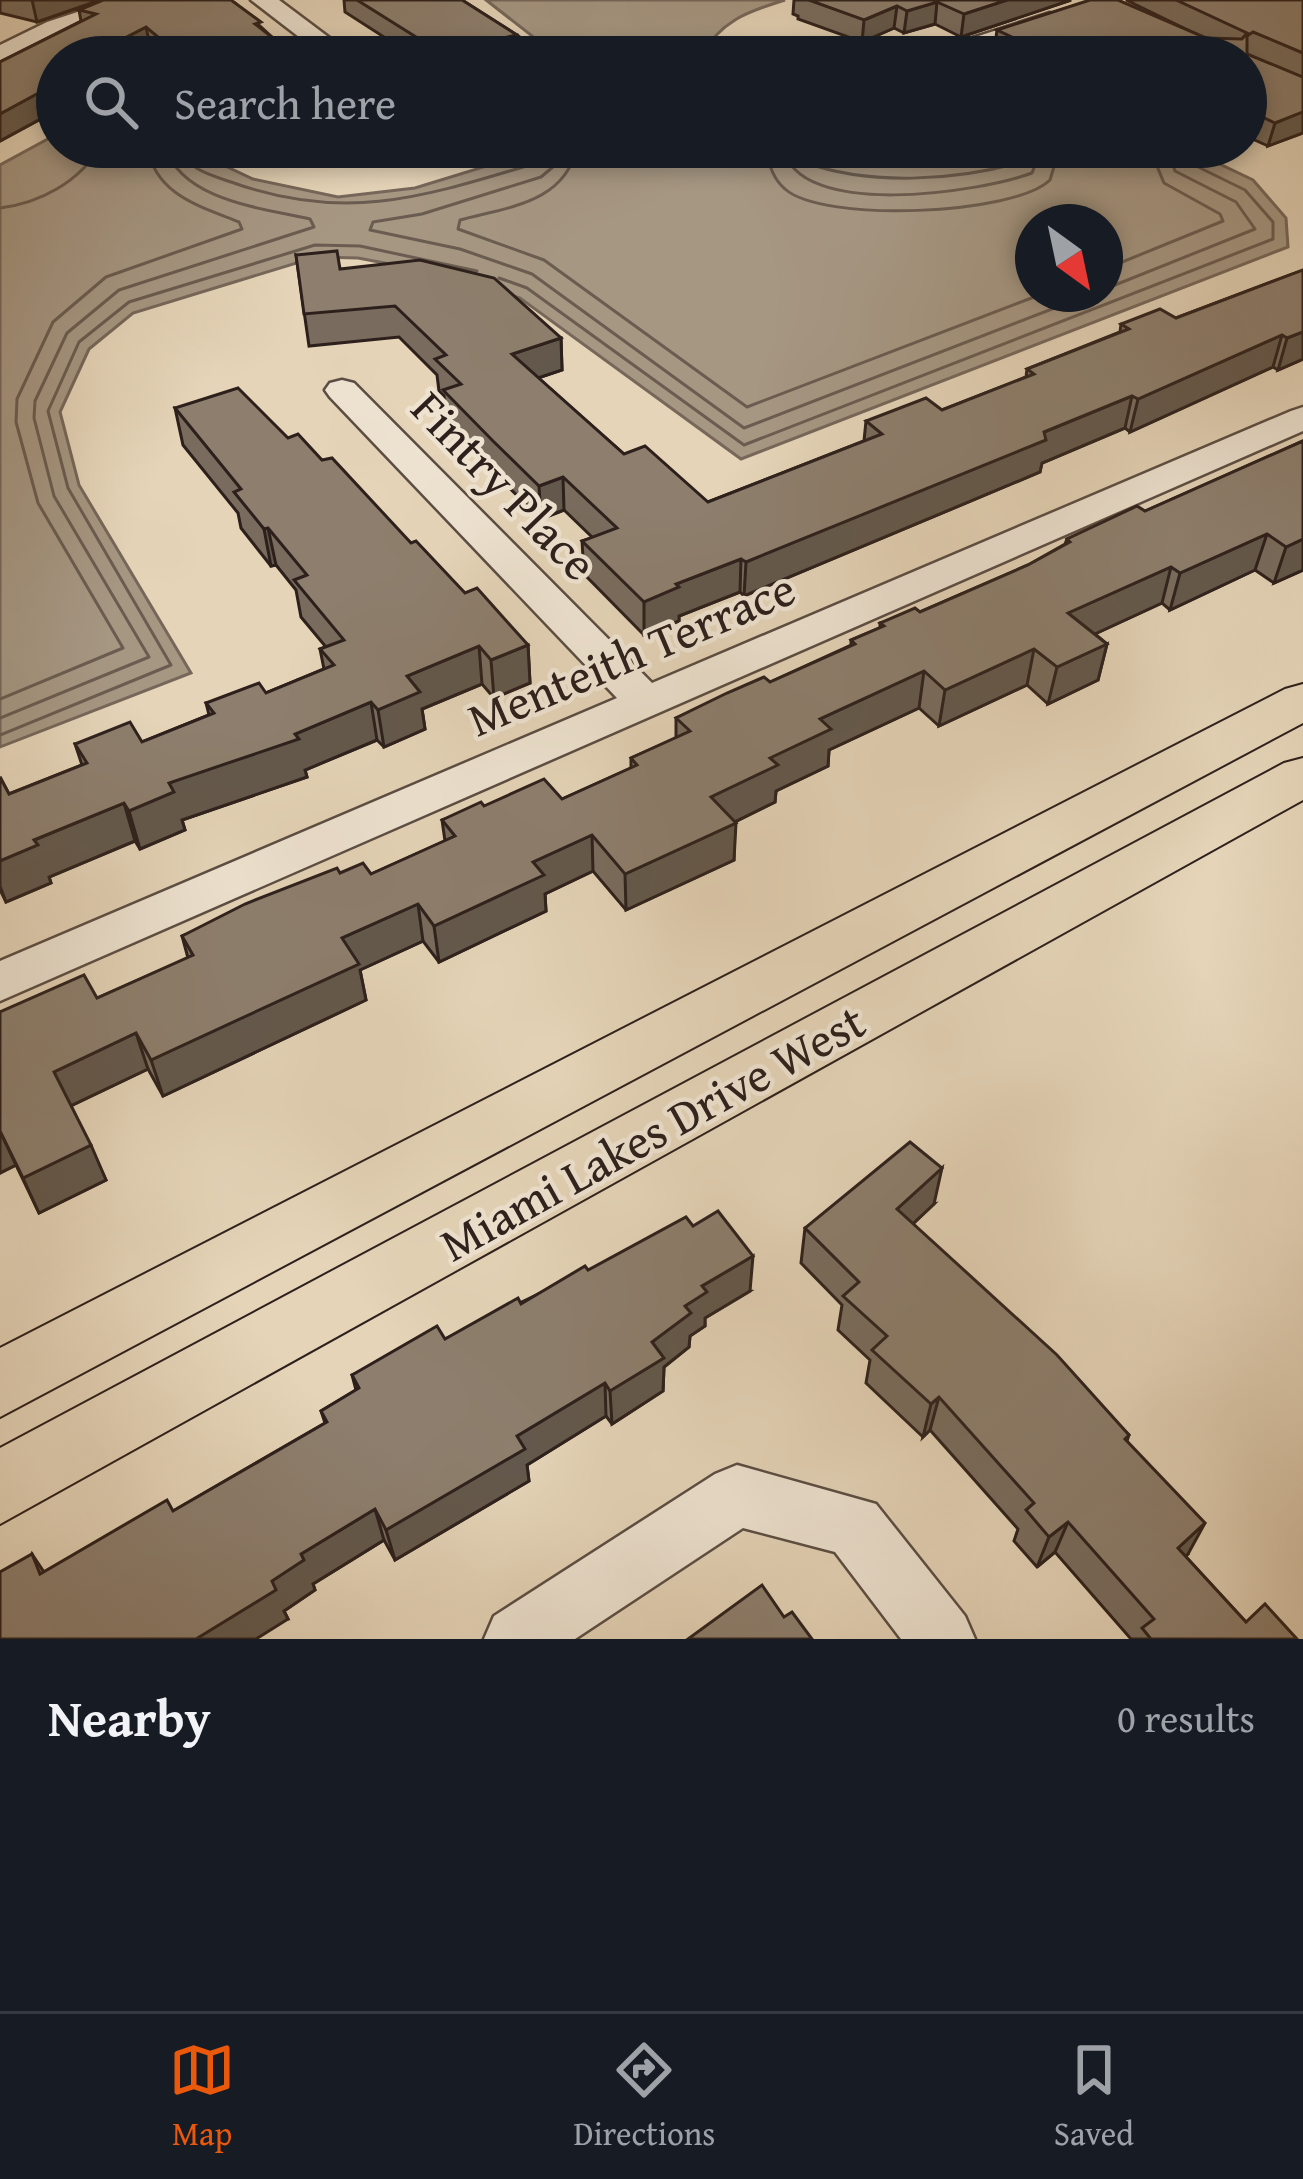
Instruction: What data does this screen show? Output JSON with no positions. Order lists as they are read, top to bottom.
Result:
{
  "streets": {
    "main road": ["Miami Lakes Drive West"],
    "street": ["Fintry Place", "Menteith Terrace"]
  },
  "crossings": [
    ["Fintry Place", "Menteith Terrace"]
  ],
  "north": "bottom right",
  "page": {
    "search": "Search here",
    "heading": ["Nearby", "0 results"],
    "nav": ["Map", "Directions", "Saved"]
  }
}
